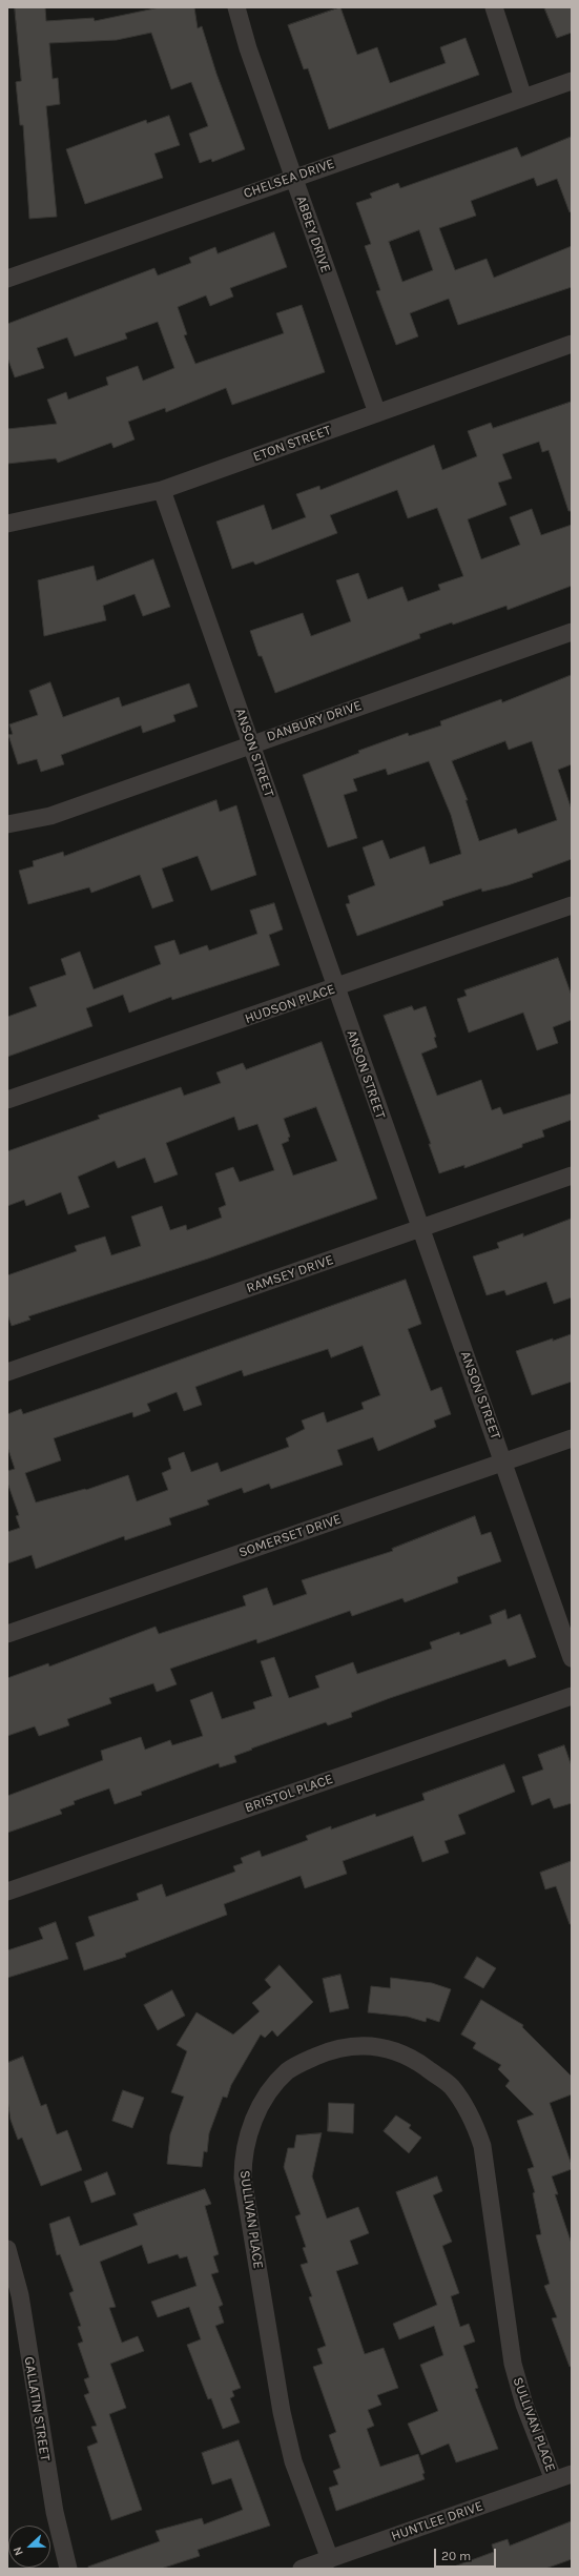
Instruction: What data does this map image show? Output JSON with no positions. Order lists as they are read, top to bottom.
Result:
{
  "streets": {
    "street": [
      "CHELSEA DRIVE",
      "ABBEY DRIVE",
      "ETON STREET",
      "DANBURY DRIVE",
      "ANSON STREET",
      "HUDSON PLACE",
      "RAMSEY DRIVE",
      "SOMERSET DRIVE",
      "BRISTOL PLACE",
      "SULLIVAN PLACE",
      "GALLATIN STREET",
      "HUNTLEE DRIVE"
    ]
  },
  "crossings": [
    ["CHELSEA DRIVE", "ABBEY DRIVE"],
    ["ABBEY DRIVE", "ETON STREET"],
    ["ETON STREET", "ANSON STREET"],
    ["DANBURY DRIVE", "ANSON STREET"],
    ["ANSON STREET", "HUDSON PLACE"],
    ["ANSON STREET", "RAMSEY DRIVE"],
    ["ANSON STREET", "SOMERSET DRIVE"],
    ["SULLIVAN PLACE", "HUNTLEE DRIVE"]
  ],
  "scale_bar": "20 m",
  "north": "left"
}
